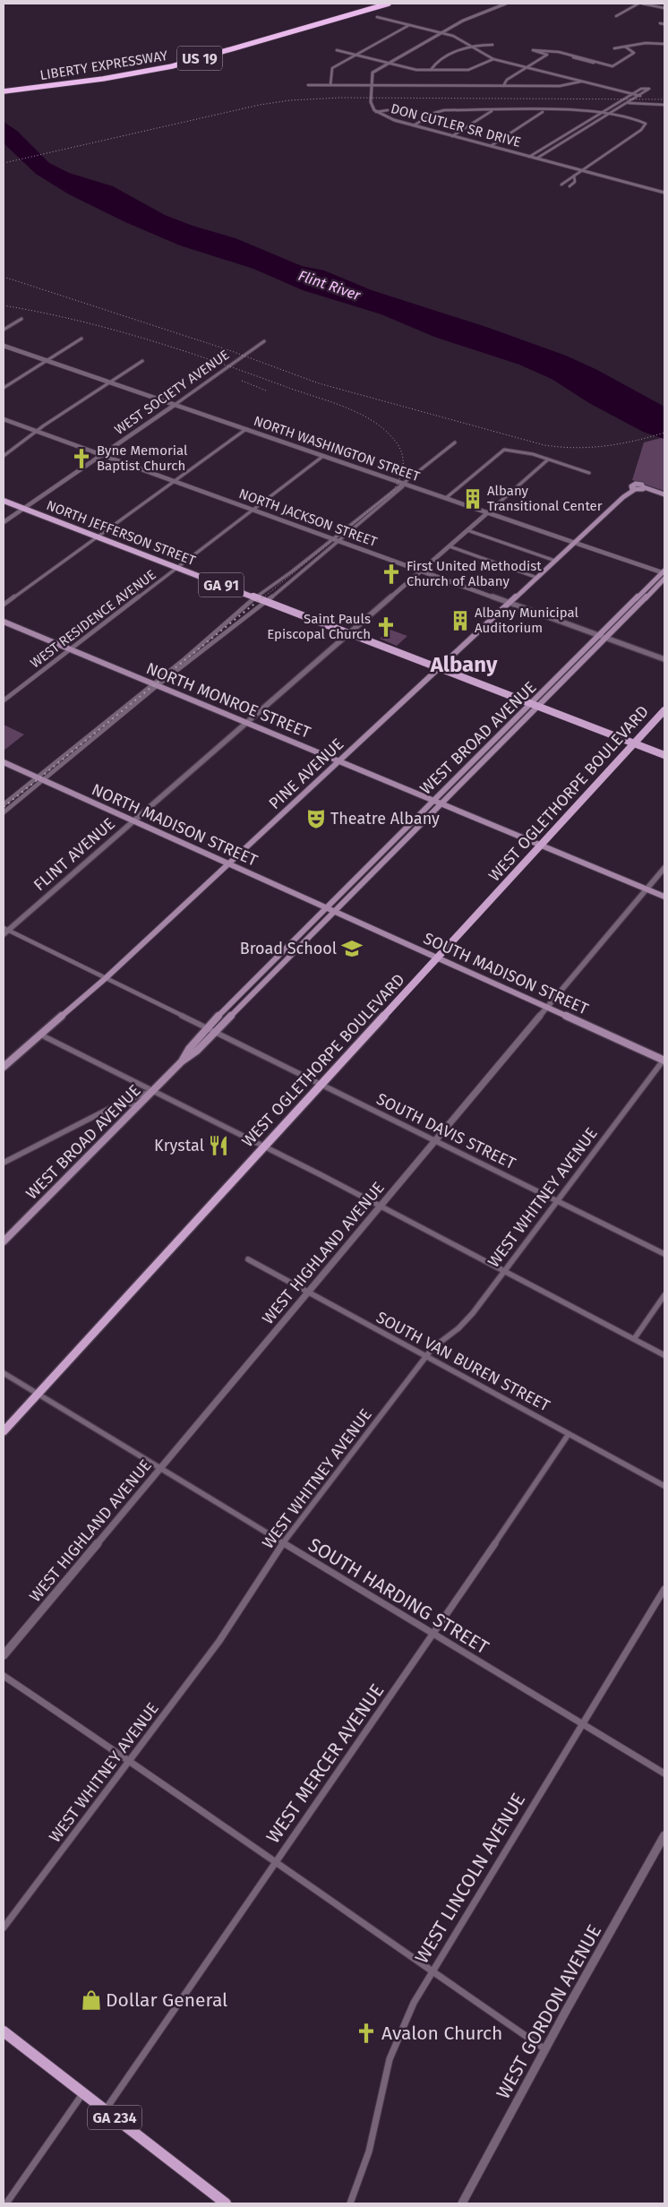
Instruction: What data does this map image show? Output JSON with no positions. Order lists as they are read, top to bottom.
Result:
{
  "streets": {
    "highway": ["US 19", "LIBERTY EXPRESSWAY"],
    "main road": [
      "NORTH JEFFERSON STREET",
      "GA 91",
      "NORTH MONROE STREET",
      "WEST BROAD AVENUE",
      "PINE AVENUE",
      "WEST OGLETHORPE BOULEVARD",
      "NORTH MADISON STREET",
      "SOUTH MADISON STREET",
      "GA 234"
    ],
    "street": [
      "DON CUTLER SR DRIVE",
      "WEST SOCIETY AVENUE",
      "NORTH WASHINGTON STREET",
      "NORTH JACKSON STREET",
      "WEST RESIDENCE AVENUE",
      "FLINT AVENUE",
      "SOUTH DAVIS STREET",
      "WEST WHITNEY AVENUE",
      "WEST HIGHLAND AVENUE",
      "SOUTH VAN BUREN STREET",
      "SOUTH HARDING STREET",
      "WEST MERCER AVENUE",
      "WEST LINCOLN AVENUE",
      "WEST GORDON AVENUE"
    ]
  },
  "crossings": [
    ["WEST SOCIETY AVENUE", "NORTH WASHINGTON STREET"],
    ["WEST SOCIETY AVENUE", "NORTH JACKSON STREET"],
    ["WEST SOCIETY AVENUE", "NORTH JEFFERSON STREET"],
    ["NORTH WASHINGTON STREET", "WEST RESIDENCE AVENUE"],
    ["NORTH WASHINGTON STREET", "WEST BROAD AVENUE"],
    ["NORTH WASHINGTON STREET", "PINE AVENUE"],
    ["NORTH WASHINGTON STREET", "FLINT AVENUE"],
    ["NORTH JACKSON STREET", "WEST RESIDENCE AVENUE"],
    ["NORTH JACKSON STREET", "WEST BROAD AVENUE"],
    ["NORTH JACKSON STREET", "PINE AVENUE"],
    ["NORTH JACKSON STREET", "FLINT AVENUE"],
    ["NORTH JEFFERSON STREET", "GA 91"],
    ["NORTH JEFFERSON STREET", "WEST RESIDENCE AVENUE"],
    ["NORTH JEFFERSON STREET", "WEST BROAD AVENUE"],
    ["NORTH JEFFERSON STREET", "PINE AVENUE"],
    ["NORTH JEFFERSON STREET", "FLINT AVENUE"],
    ["GA 91", "WEST BROAD AVENUE"],
    ["GA 91", "WEST OGLETHORPE BOULEVARD"],
    ["WEST RESIDENCE AVENUE", "NORTH MONROE STREET"],
    ["NORTH MONROE STREET", "WEST BROAD AVENUE"],
    ["NORTH MONROE STREET", "PINE AVENUE"],
    ["NORTH MONROE STREET", "WEST OGLETHORPE BOULEVARD"],
    ["NORTH MONROE STREET", "FLINT AVENUE"],
    ["NORTH MONROE STREET", "WEST HIGHLAND AVENUE"],
    ["WEST BROAD AVENUE", "NORTH MADISON STREET"],
    ["WEST BROAD AVENUE", "SOUTH MADISON STREET"],
    ["WEST BROAD AVENUE", "SOUTH DAVIS STREET"],
    ["PINE AVENUE", "NORTH MADISON STREET"],
    ["PINE AVENUE", "SOUTH DAVIS STREET"],
    ["WEST OGLETHORPE BOULEVARD", "SOUTH MADISON STREET"],
    ["WEST OGLETHORPE BOULEVARD", "SOUTH DAVIS STREET"],
    ["WEST OGLETHORPE BOULEVARD", "SOUTH HARDING STREET"],
    ["NORTH MADISON STREET", "FLINT AVENUE"],
    ["NORTH MADISON STREET", "SOUTH MADISON STREET"],
    ["FLINT AVENUE", "SOUTH DAVIS STREET"],
    ["SOUTH MADISON STREET", "WEST WHITNEY AVENUE"],
    ["SOUTH MADISON STREET", "WEST HIGHLAND AVENUE"],
    ["SOUTH DAVIS STREET", "WEST WHITNEY AVENUE"],
    ["SOUTH DAVIS STREET", "WEST HIGHLAND AVENUE"],
    ["WEST WHITNEY AVENUE", "SOUTH VAN BUREN STREET"],
    ["WEST WHITNEY AVENUE", "SOUTH HARDING STREET"],
    ["WEST HIGHLAND AVENUE", "SOUTH VAN BUREN STREET"],
    ["WEST HIGHLAND AVENUE", "SOUTH HARDING STREET"],
    ["SOUTH VAN BUREN STREET", "WEST MERCER AVENUE"],
    ["SOUTH HARDING STREET", "WEST MERCER AVENUE"],
    ["SOUTH HARDING STREET", "WEST LINCOLN AVENUE"],
    ["WEST MERCER AVENUE", "GA 234"]
  ],
  "districts": ["Albany"],
  "water": ["Flint River"],
  "places": {
    "church": [
      "Byne Memorial Baptist Church",
      "First United Methodist Church of Albany",
      "Saint Pauls Episcopal Church",
      "Avalon Church"
    ],
    "building": ["Albany Transitional Center", "Albany Municipal Auditorium"],
    "theatre": ["Theatre Albany"],
    "school or university": ["Broad School"],
    "restaurant": ["Krystal"],
    "shop": ["Dollar General"]
  }
}
